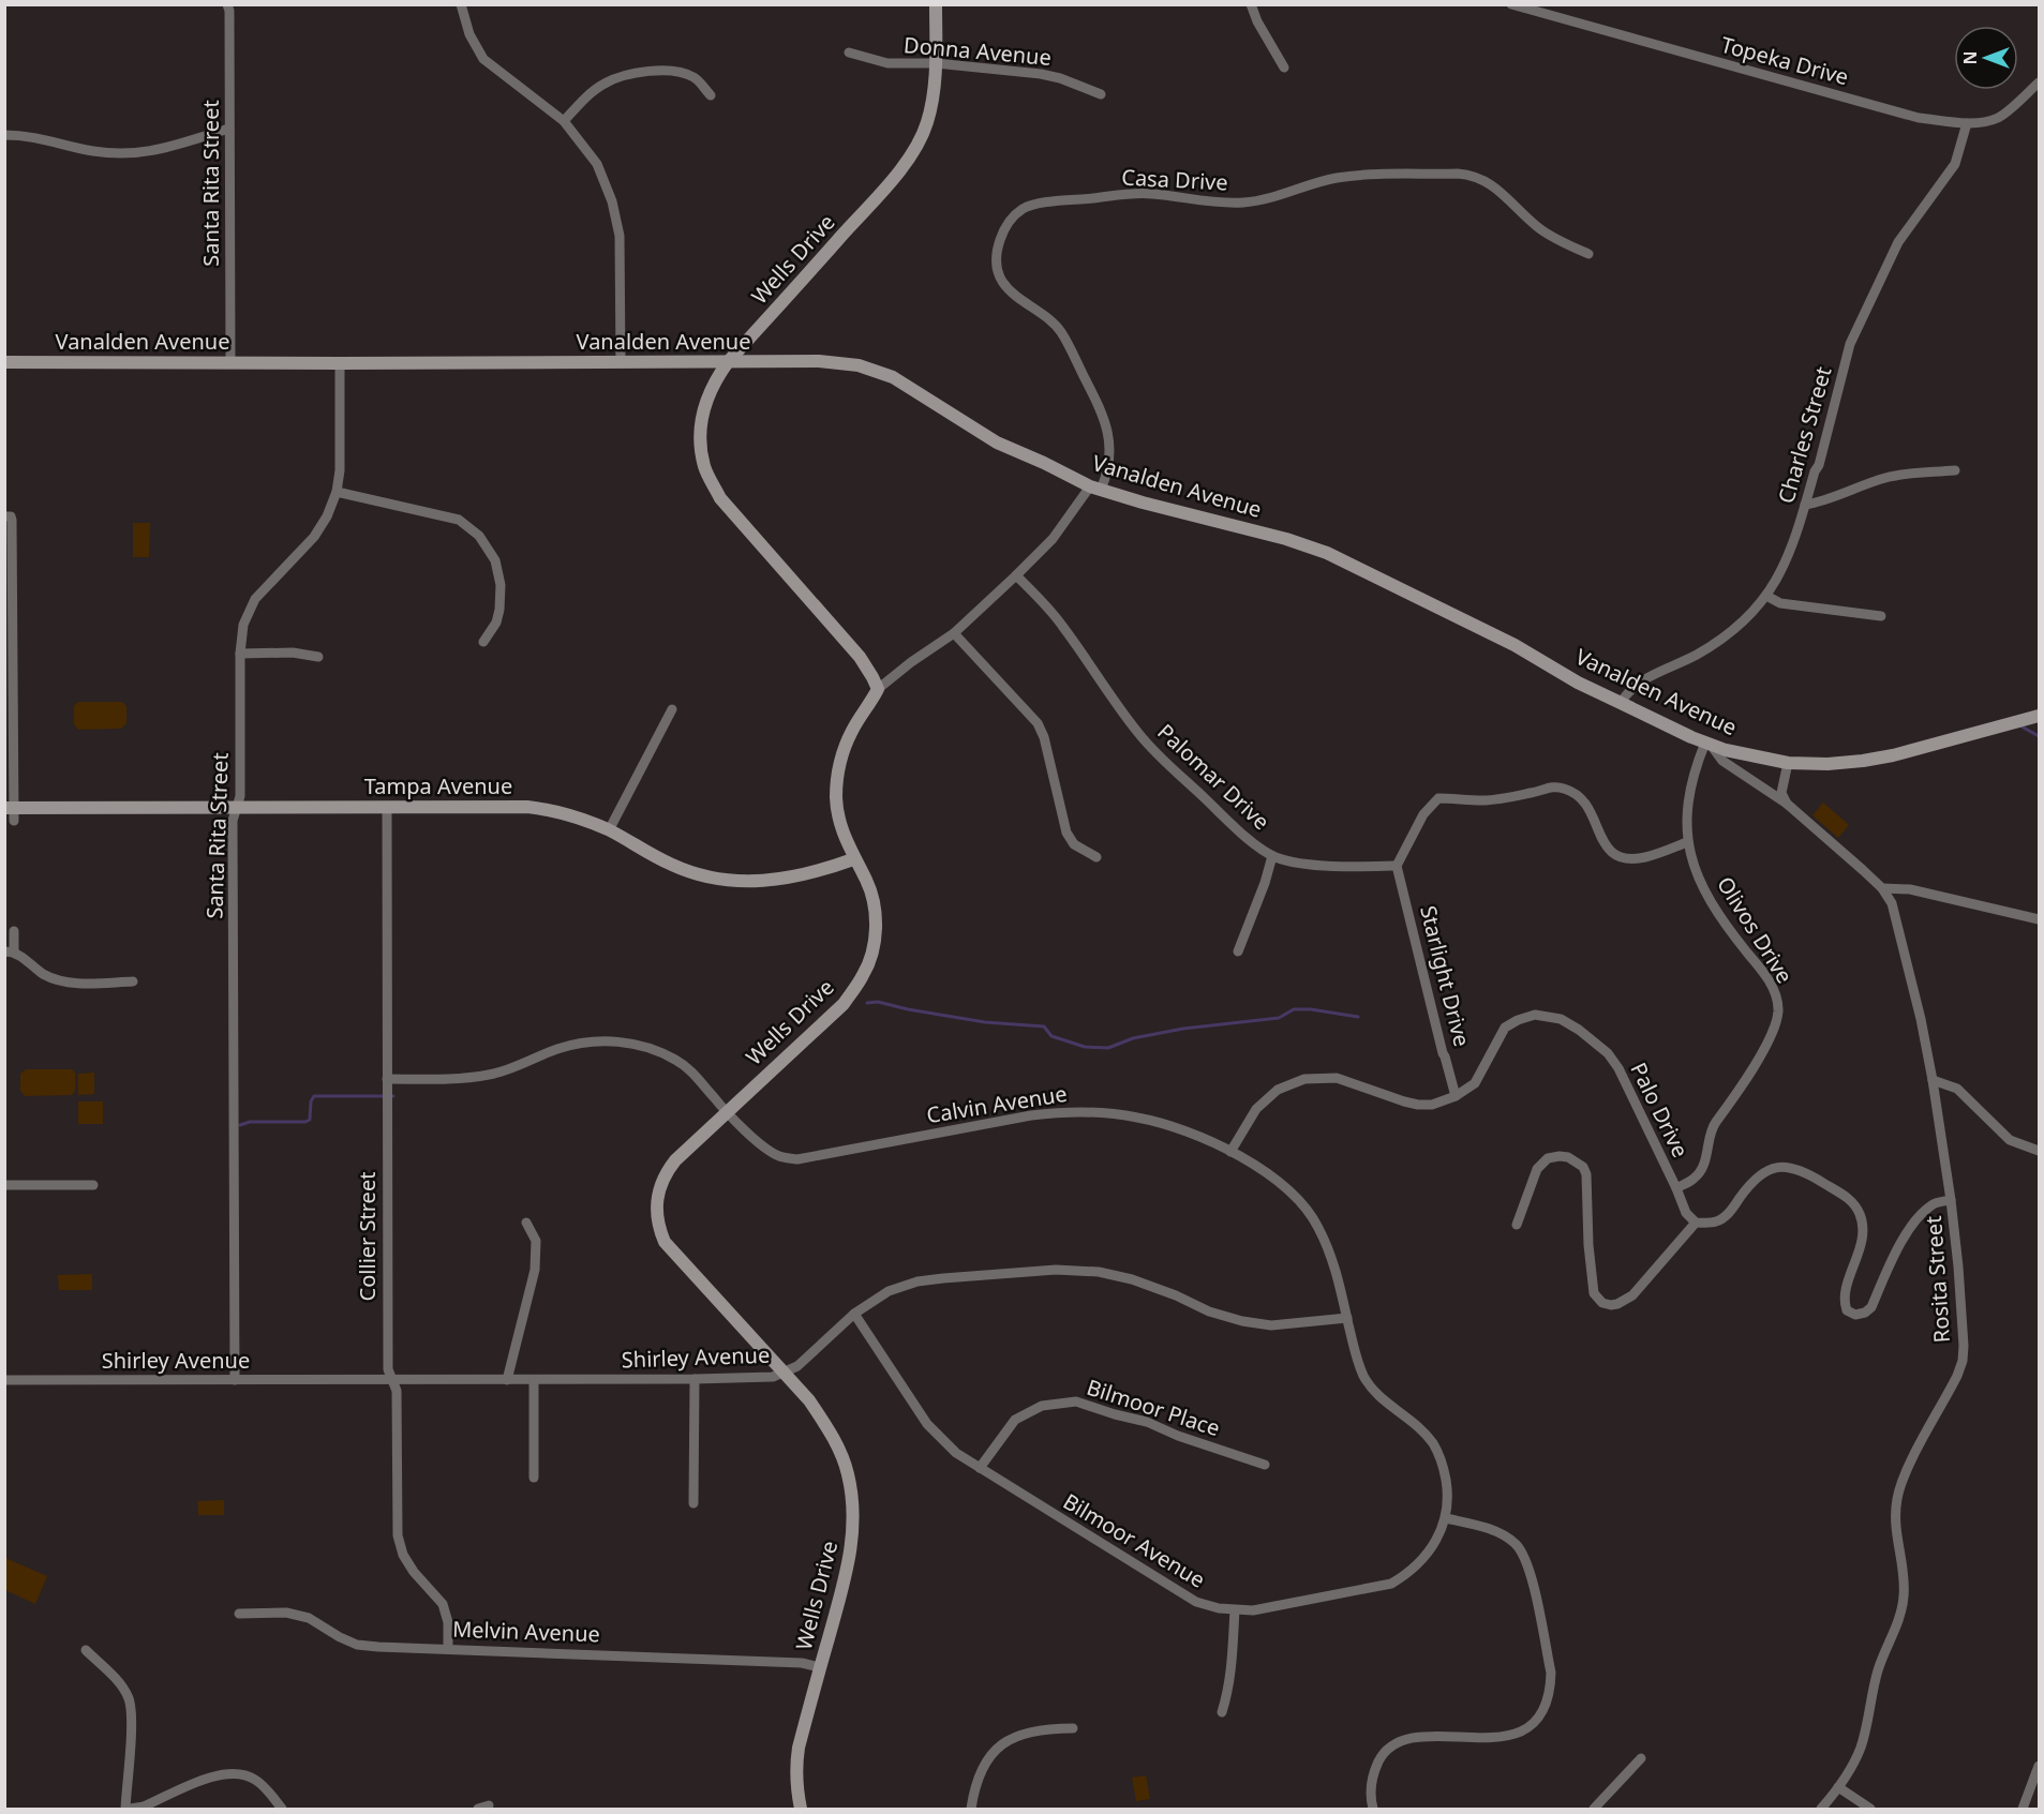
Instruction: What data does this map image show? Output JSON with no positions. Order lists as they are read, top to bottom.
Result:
{
  "streets": {
    "main road": ["Wells Drive", "Vanalden Avenue", "Tampa Avenue"],
    "street": [
      "Donna Avenue",
      "Topeka Drive",
      "Casa Drive",
      "Santa Rita Street",
      "Charles Street",
      "Palomar Drive",
      "Olivos Drive",
      "Starlight Drive",
      "Calvin Avenue",
      "Palo Drive",
      "Collier Street",
      "Rosita Street",
      "Shirley Avenue",
      "Bilmoor Place",
      "Bilmoor Avenue",
      "Melvin Avenue"
    ]
  },
  "crossings": [
    ["Donna Avenue", "Wells Drive"],
    ["Topeka Drive", "Charles Street"],
    ["Casa Drive", "Wells Drive"],
    ["Casa Drive", "Vanalden Avenue"],
    ["Casa Drive", "Palomar Drive"],
    ["Santa Rita Street", "Vanalden Avenue"],
    ["Santa Rita Street", "Tampa Avenue"],
    ["Santa Rita Street", "Shirley Avenue"],
    ["Wells Drive", "Vanalden Avenue"],
    ["Wells Drive", "Tampa Avenue"],
    ["Wells Drive", "Calvin Avenue"],
    ["Wells Drive", "Shirley Avenue"],
    ["Wells Drive", "Melvin Avenue"],
    ["Vanalden Avenue", "Charles Street"],
    ["Vanalden Avenue", "Olivos Drive"],
    ["Vanalden Avenue", "Rosita Street"],
    ["Palomar Drive", "Starlight Drive"],
    ["Tampa Avenue", "Collier Street"],
    ["Olivos Drive", "Palo Drive"],
    ["Olivos Drive", "Rosita Street"],
    ["Starlight Drive", "Palo Drive"],
    ["Calvin Avenue", "Palo Drive"],
    ["Calvin Avenue", "Collier Street"],
    ["Calvin Avenue", "Shirley Avenue"],
    ["Calvin Avenue", "Bilmoor Avenue"],
    ["Collier Street", "Shirley Avenue"],
    ["Collier Street", "Melvin Avenue"],
    ["Shirley Avenue", "Bilmoor Avenue"],
    ["Bilmoor Place", "Bilmoor Avenue"]
  ],
  "north": "left"
}
